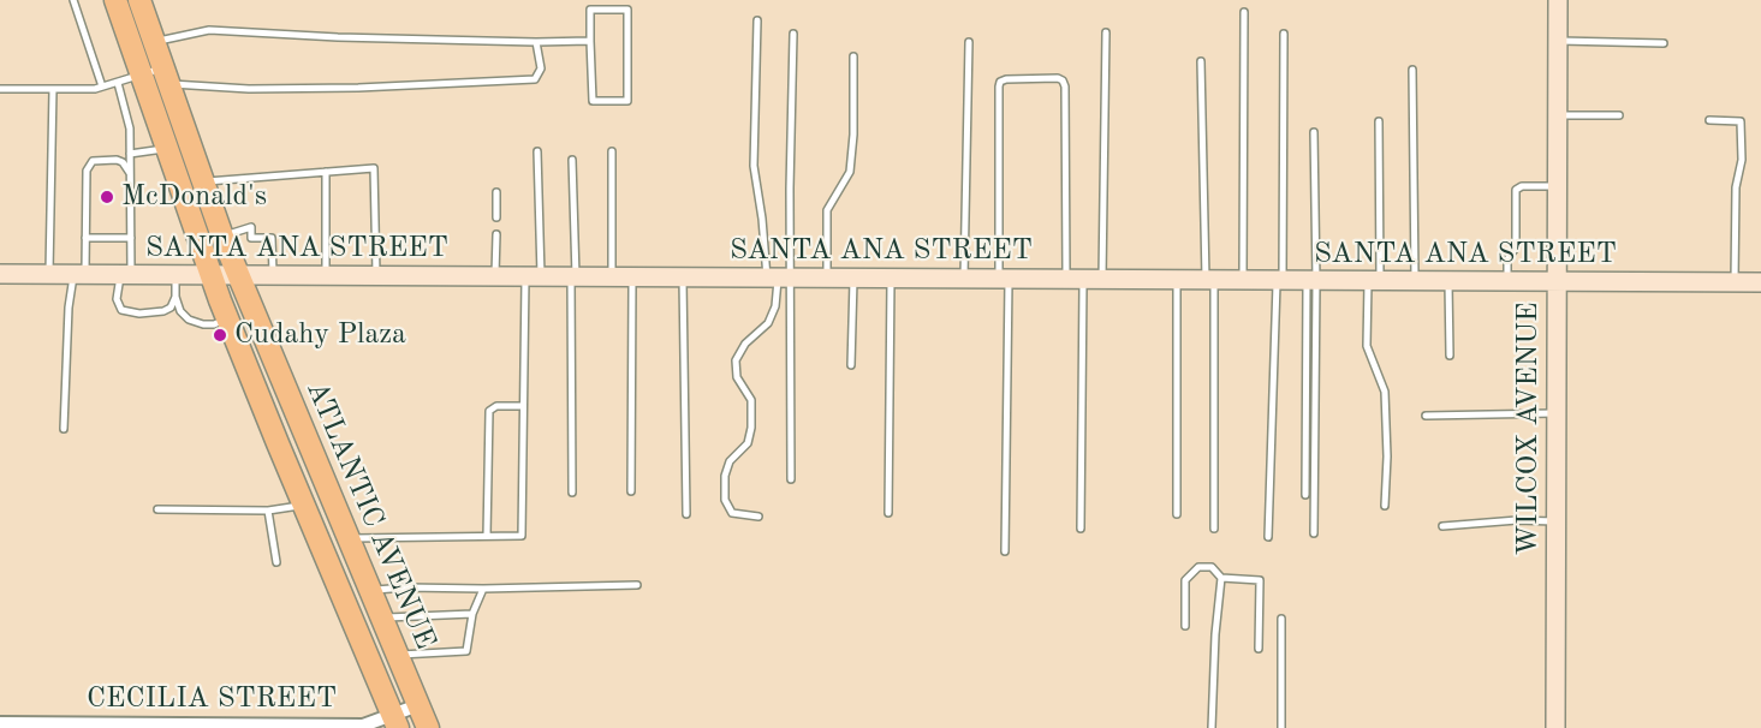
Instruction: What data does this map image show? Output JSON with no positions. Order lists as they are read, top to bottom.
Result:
{
  "streets": {
    "main road": ["ATLANTIC AVENUE"],
    "street": ["SANTA ANA STREET", "WILCOX AVENUE", "CECILIA STREET"]
  },
  "crossings": [
    ["SANTA ANA STREET", "WILCOX AVENUE"],
    ["SANTA ANA STREET", "ATLANTIC AVENUE"],
    ["ATLANTIC AVENUE", "CECILIA STREET"]
  ],
  "places": ["McDonald's", "Cudahy Plaza"]
}
